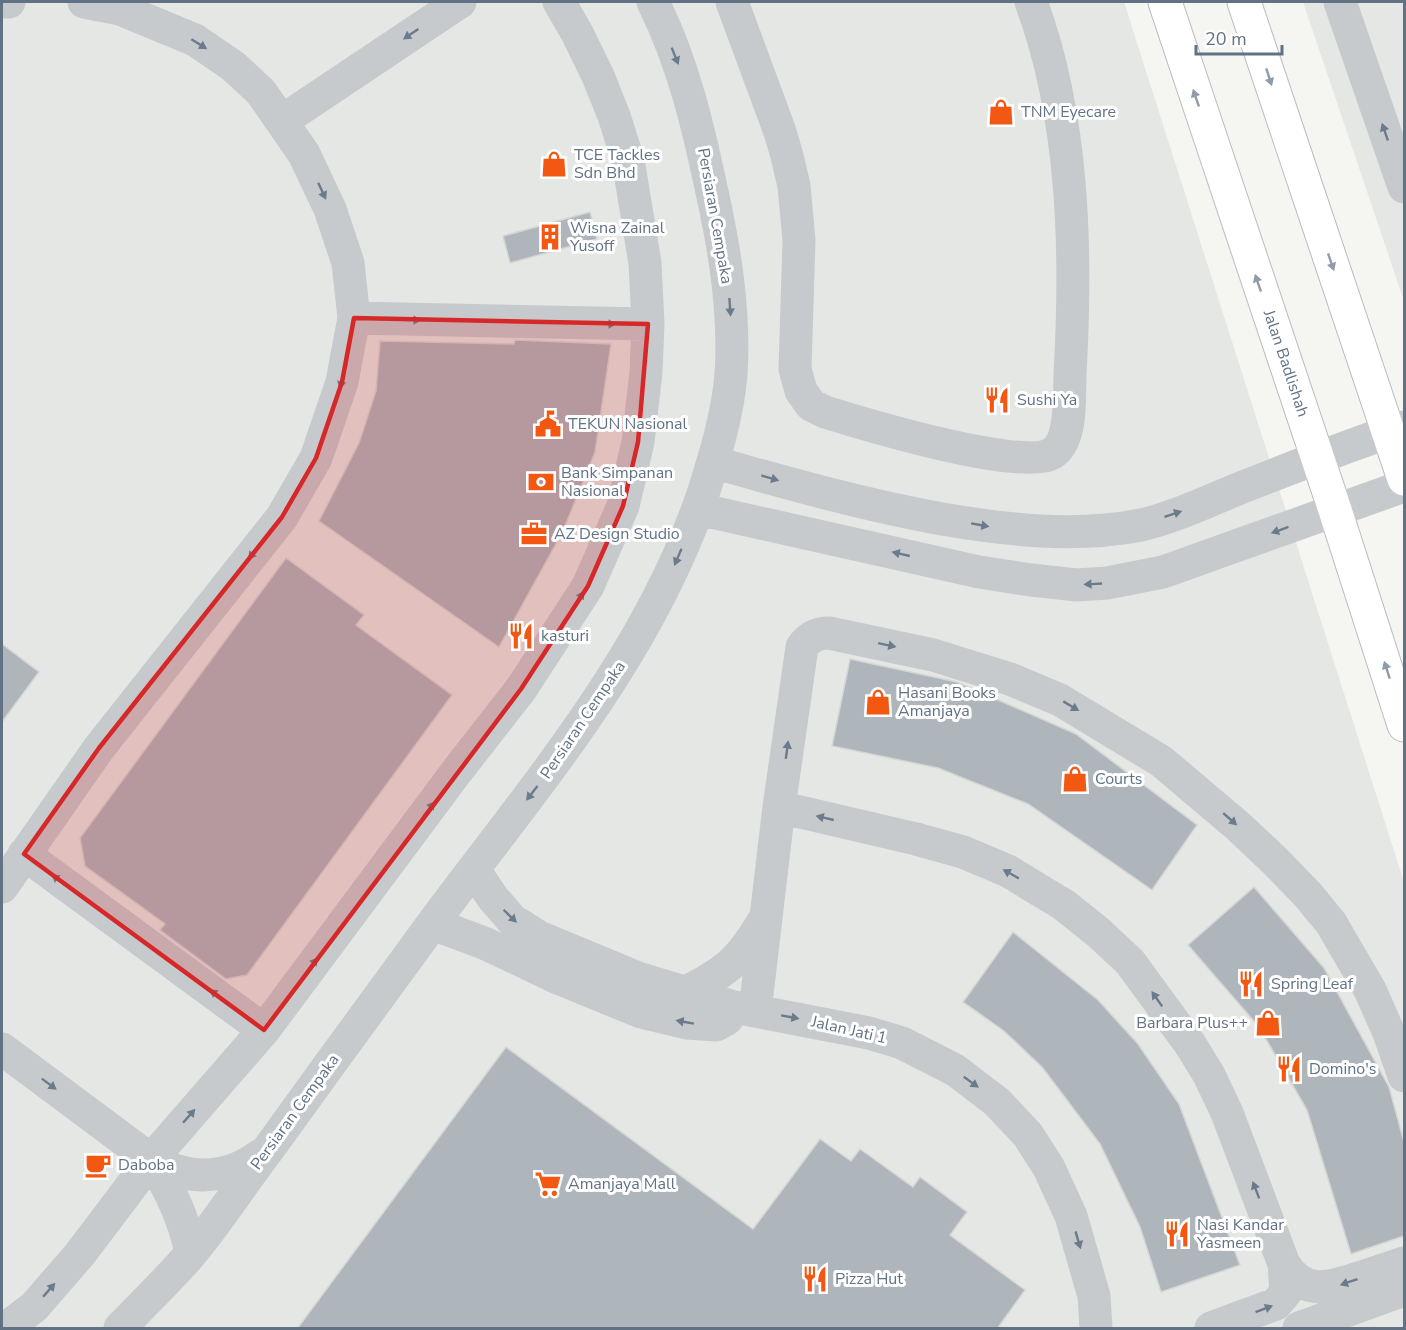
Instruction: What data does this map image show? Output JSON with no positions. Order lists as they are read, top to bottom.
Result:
{
  "streets": {
    "main road": ["Jalan Badlishah"],
    "street": ["Persiaran Cempaka", "Jalan Jati 1"]
  },
  "crossings": [
    ["Persiaran Cempaka", "Jalan Jati 1"]
  ],
  "places": {
    "shop": [
      "TNM Eyecare",
      "TCE Tackles Sdn Bhd",
      "Hasani Books Amanjaya",
      "Courts",
      "Barbara Plus++"
    ],
    "building": ["Wisna Zainal Yusoff"],
    "restaurant": [
      "Sushi Ya",
      "kasturi",
      "Spring Leaf",
      "Domino's",
      "Nasi Kandar Yasmeen",
      "Pizza Hut"
    ],
    "public building": ["TEKUN Nasional"],
    "bank": ["Bank Simpanan Nasional"],
    "office": ["AZ Design Studio"],
    "cafe": ["Daboba"],
    "supermarket": ["Amanjaya Mall"]
  },
  "scale_bar": "20 m"
}
